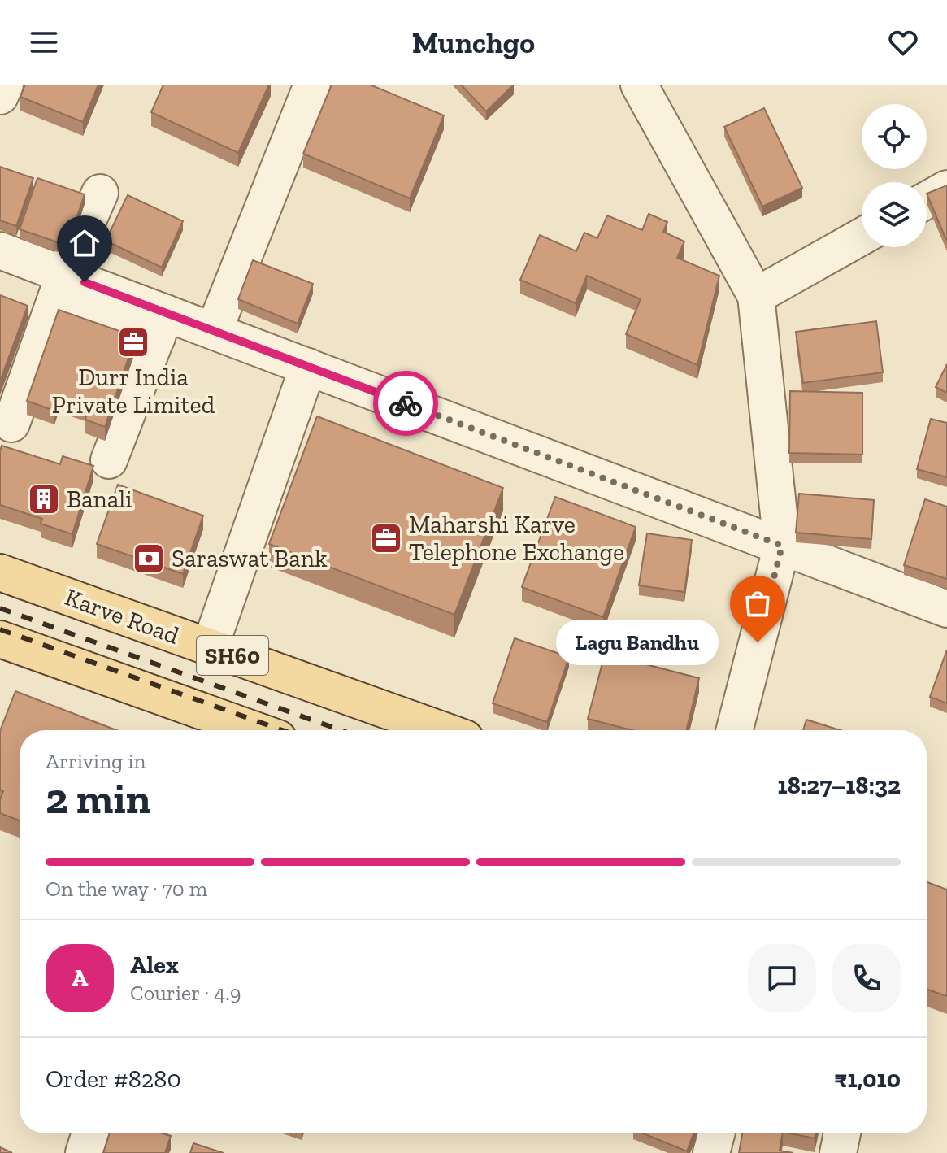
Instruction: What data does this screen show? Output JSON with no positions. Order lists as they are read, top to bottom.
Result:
{
  "streets": {
    "main road": ["Karve Road", "SH60"]
  },
  "places": {
    "office": ["Durr India Private Limited", "Maharshi Karve Telephone Exchange"],
    "building": ["Banali"],
    "bank": ["Saraswat Bank"],
    "other": ["Lagu Bandhu"]
  },
  "page": {
    "header": "Munchgo",
    "bubble": "Lagu Bandhu",
    "heading": ["2 min", "Arriving in", "18:27–18:32"],
    "panel": [
      "Alex",
      "Courier · 4.9",
      "Order #8280",
      "₹1,010"
    ],
    "bar": "On the way · 70 m",
    "round": "A"
  }
}
